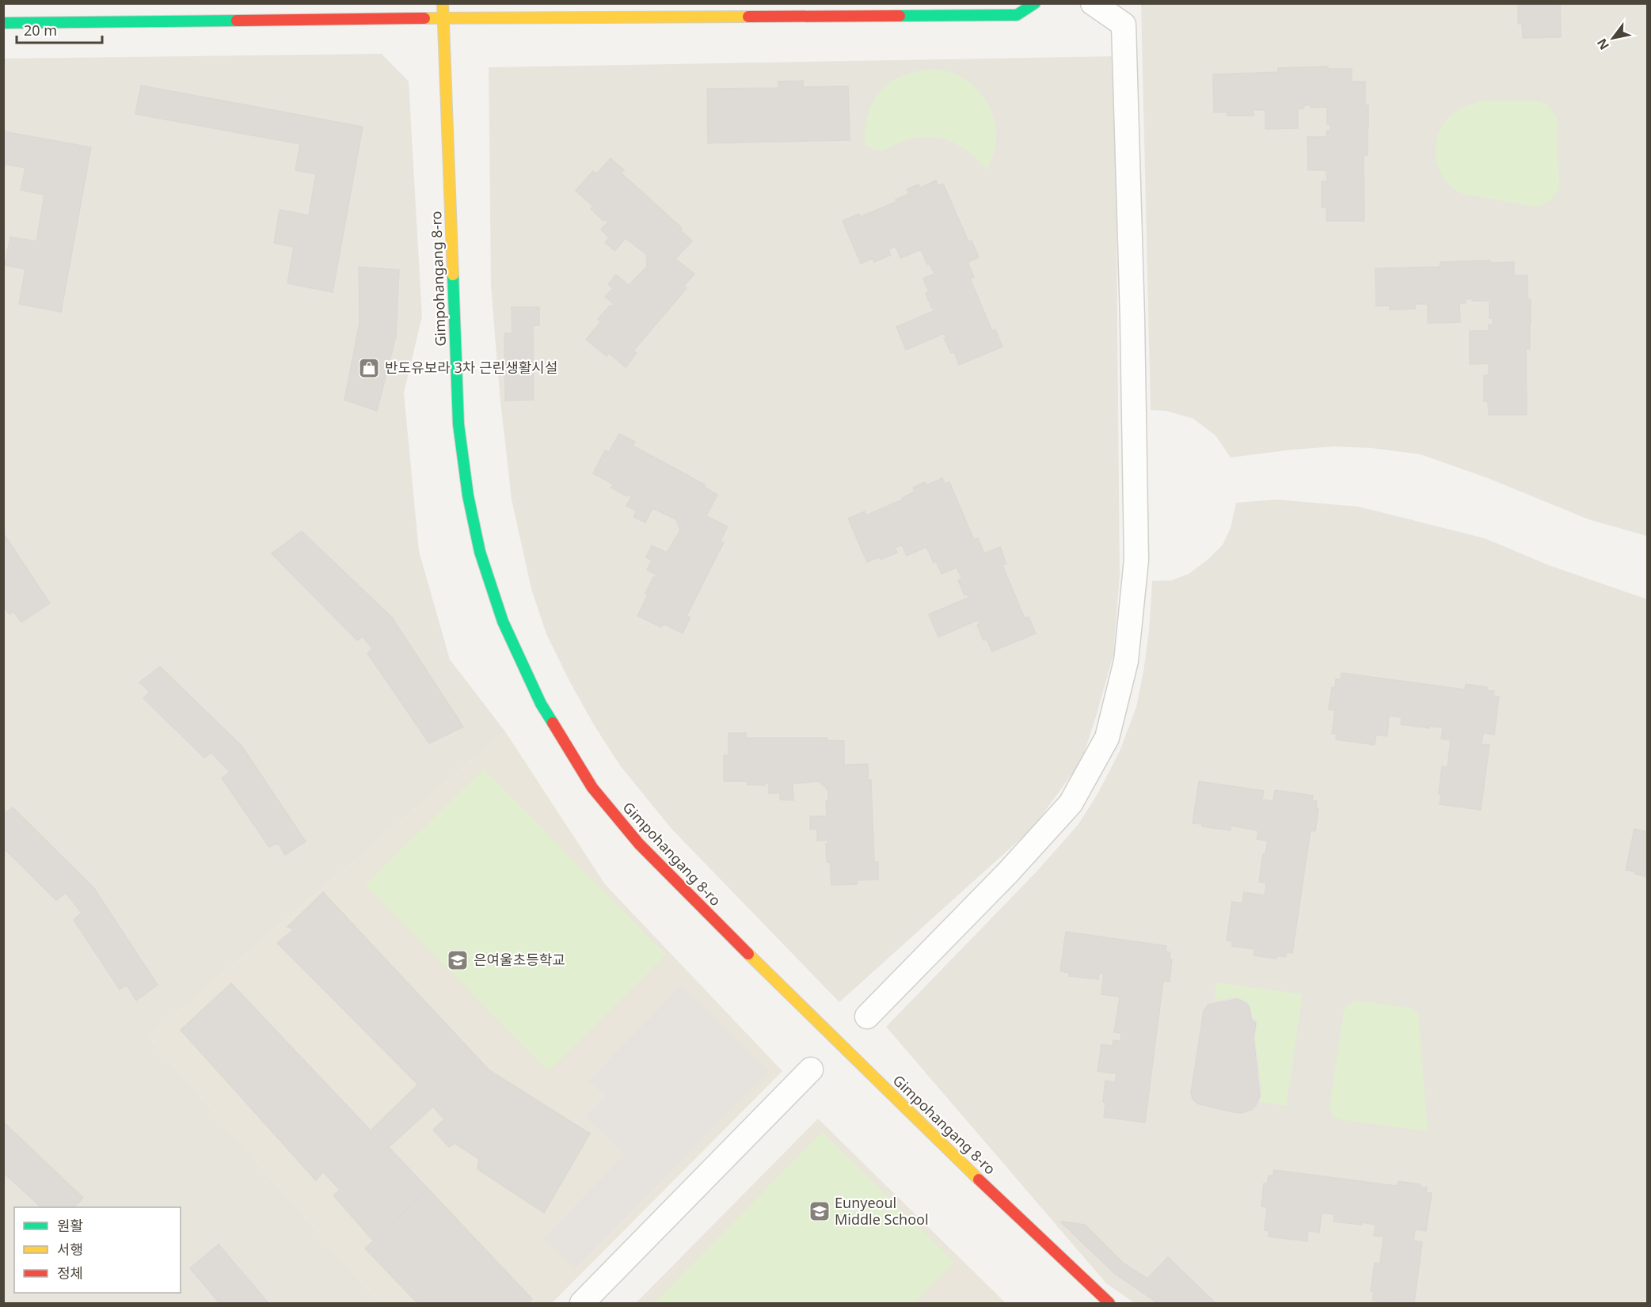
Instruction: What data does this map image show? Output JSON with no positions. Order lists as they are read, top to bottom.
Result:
{
  "streets": {
    "street": ["Gimpohangang 8-ro"]
  },
  "places": {
    "shop": ["반도유보라 3차 근린생활시설"],
    "school or university": ["은여울초등학교", "Eunyeoul Middle School"]
  },
  "legend": ["원활", "서행", "정체"],
  "scale_bar": "20 m",
  "north": "bottom left"
}
